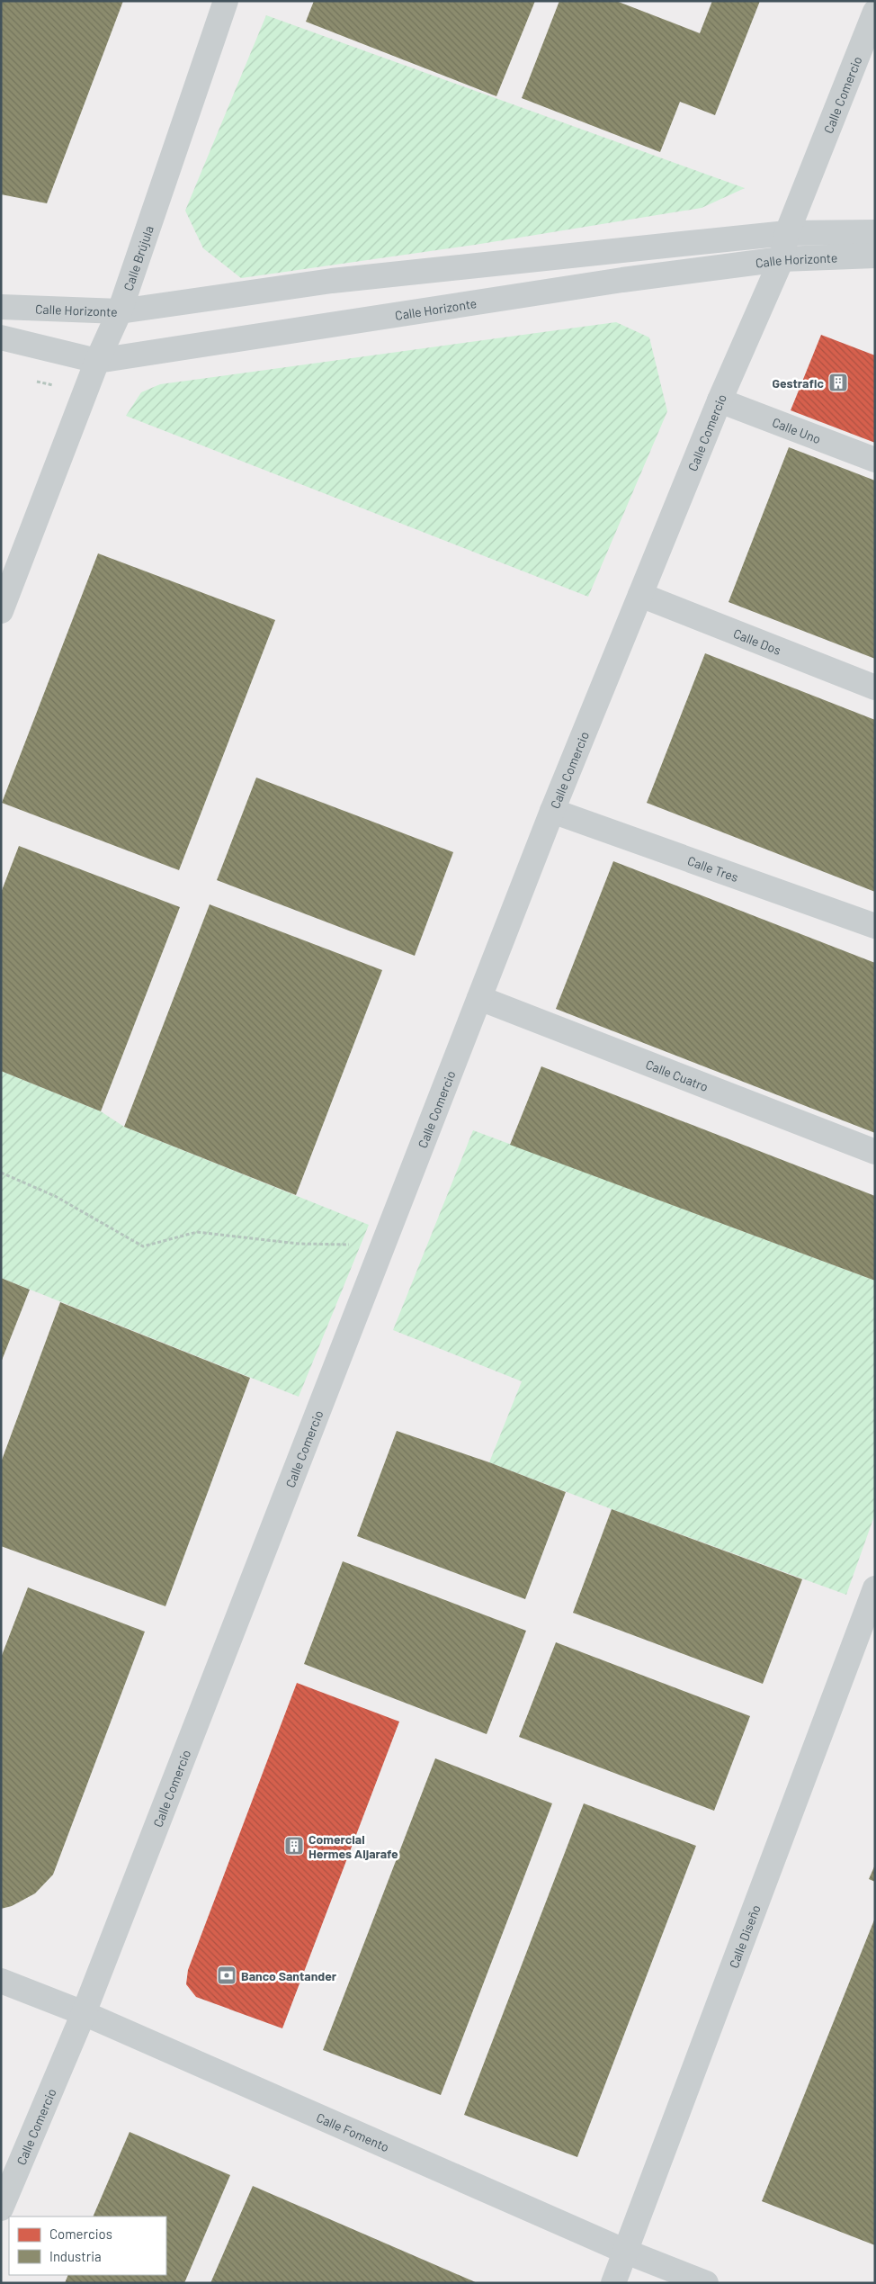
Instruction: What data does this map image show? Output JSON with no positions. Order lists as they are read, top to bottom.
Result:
{
  "streets": {
    "street": [
      "Calle Comercio",
      "Calle Brújula",
      "Calle Horizonte",
      "Calle Uno",
      "Calle Dos",
      "Calle Tres",
      "Calle Cuatro",
      "Calle Diseño",
      "Calle Fomento"
    ]
  },
  "crossings": [
    ["Calle Comercio", "Calle Horizonte"],
    ["Calle Comercio", "Calle Uno"],
    ["Calle Comercio", "Calle Dos"],
    ["Calle Comercio", "Calle Tres"],
    ["Calle Comercio", "Calle Cuatro"],
    ["Calle Comercio", "Calle Fomento"],
    ["Calle Brújula", "Calle Horizonte"],
    ["Calle Diseño", "Calle Fomento"]
  ],
  "places": {
    "building": ["Gestrafic", "Comercial Hermes Aljarafe"],
    "bank": ["Banco Santander"]
  },
  "legend": ["Comercios", "Industria"]
}
